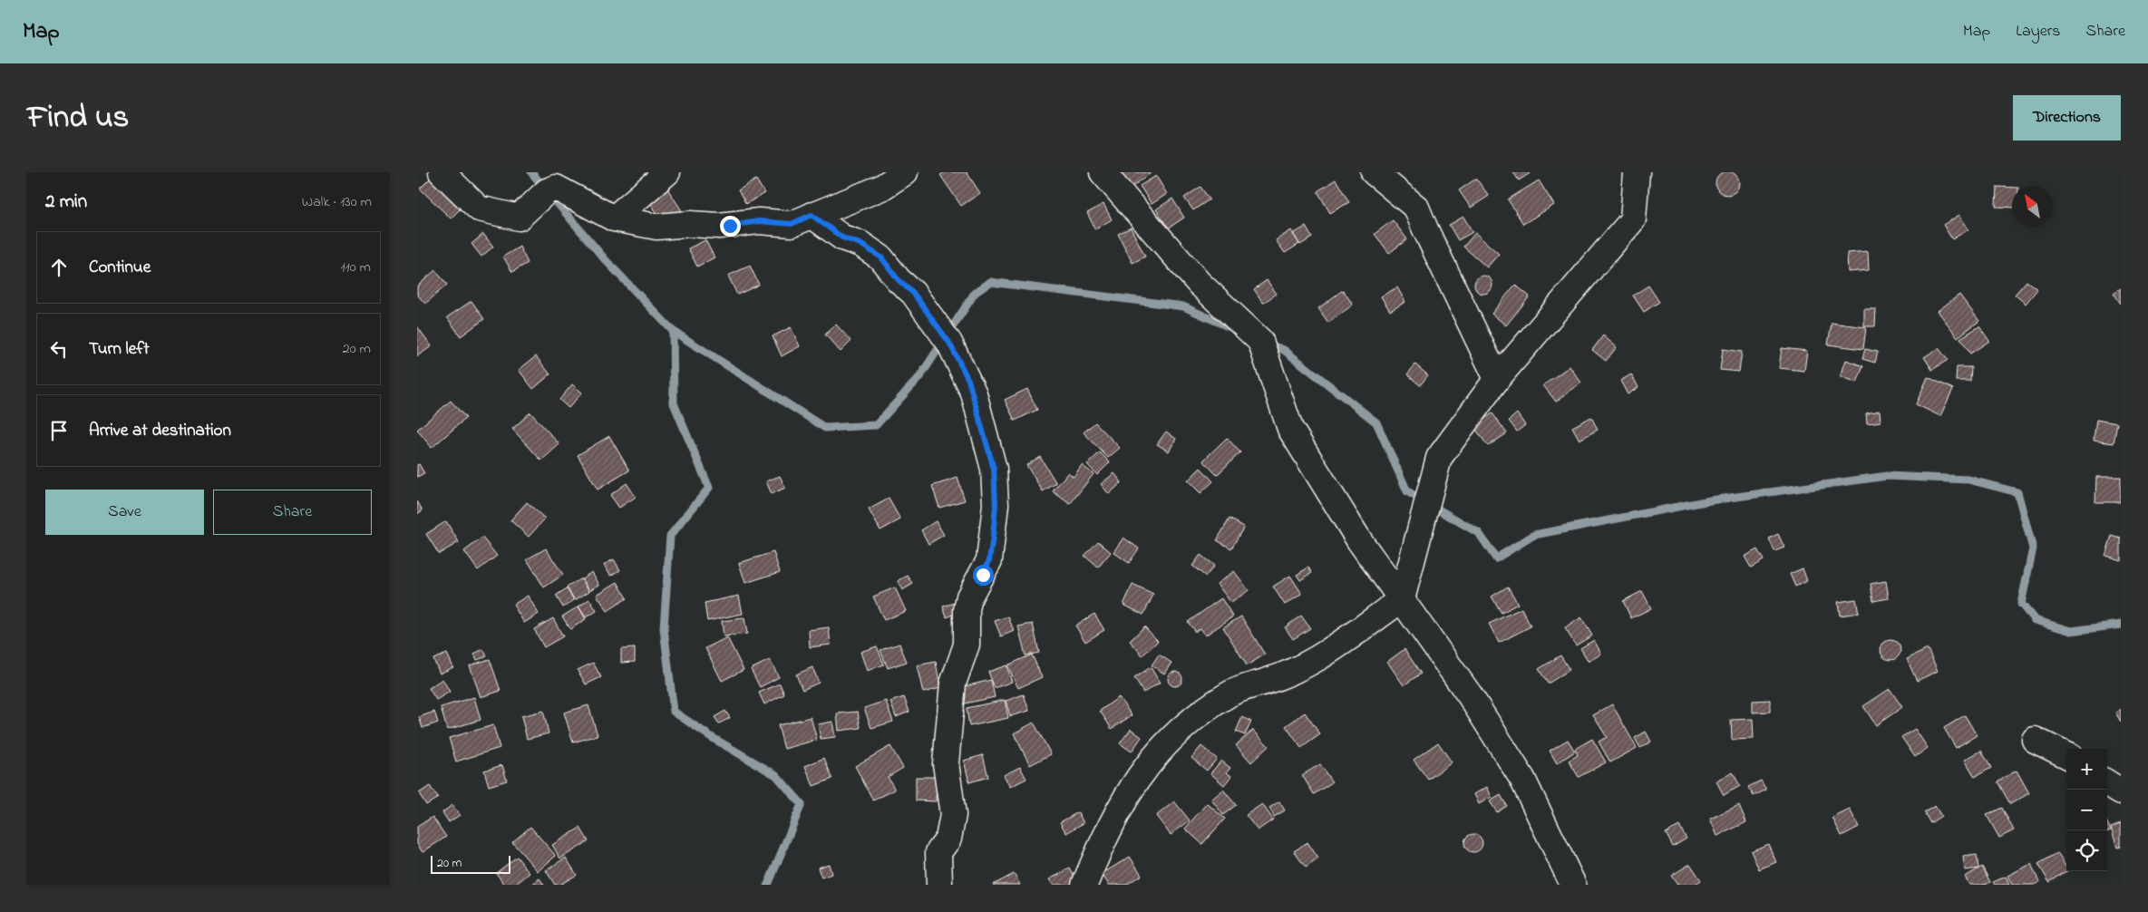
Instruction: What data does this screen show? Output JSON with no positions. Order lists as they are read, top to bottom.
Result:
{
  "scale_bar": "20 m",
  "north": "top left",
  "page": {
    "header": "Map",
    "nav": ["Map", "Layers", "Share"],
    "title": "Find us",
    "buttons": [
      "Directions",
      ["Save", "Share"]
    ],
    "heading": ["2 min", "Walk · 130 m"],
    "list": [
      ["Continue", "110 m"],
      ["Turn left", "20 m"],
      "Arrive at destination"
    ],
    "map_buttons": ["+", "−"],
    "scale": "20 m"
  }
}
